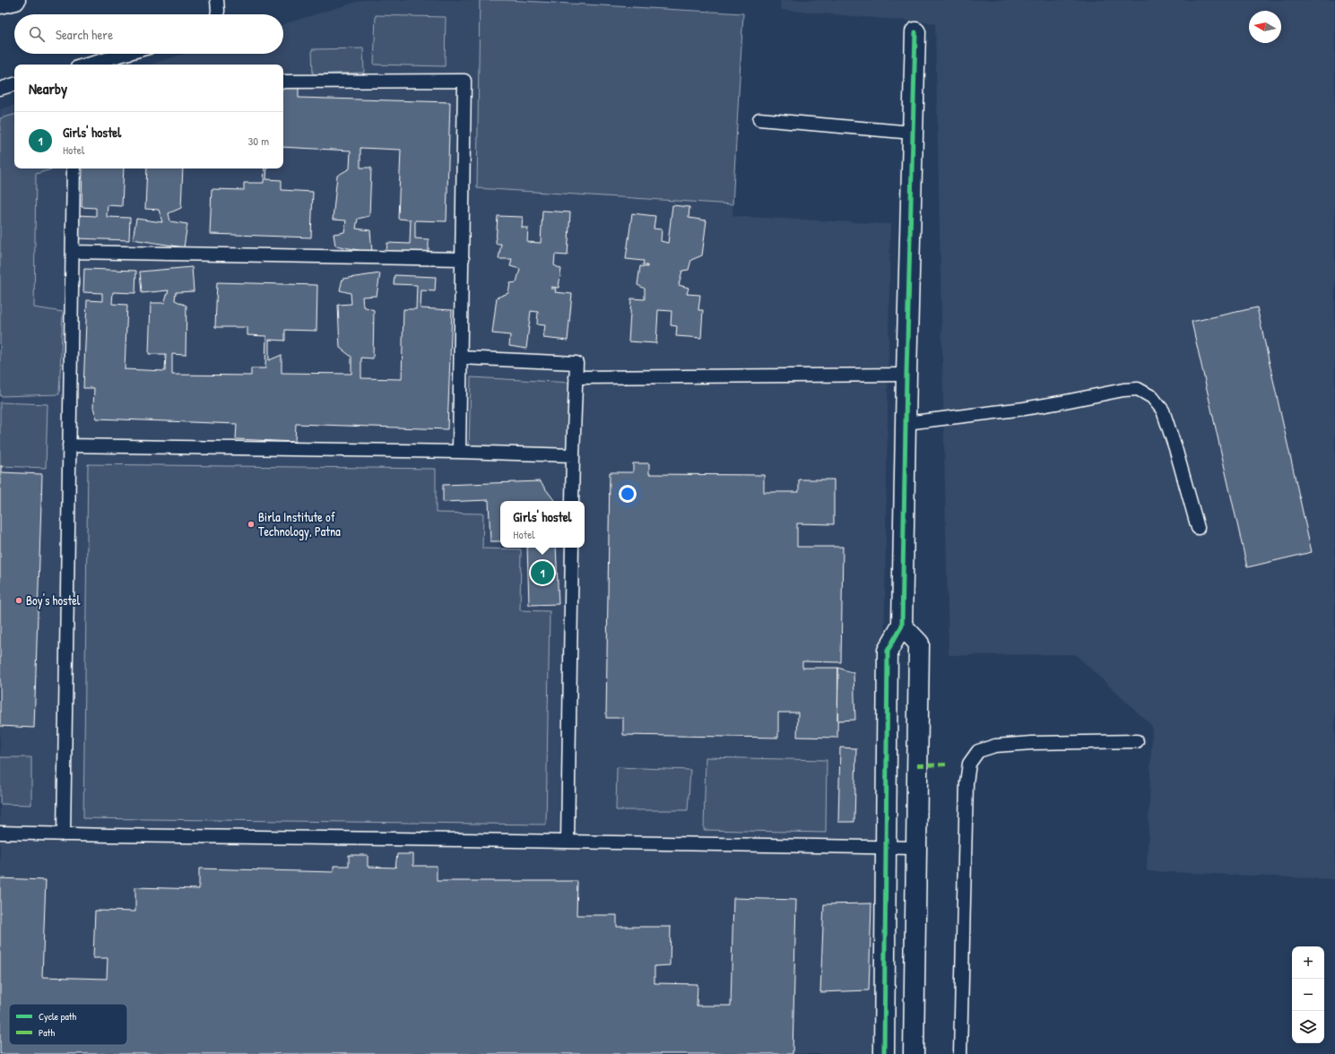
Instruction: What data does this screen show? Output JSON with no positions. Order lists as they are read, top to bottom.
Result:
{
  "places": ["Birla Institute of Technology, Patna", "Boy's hostel"],
  "legend": ["Cycle path", "Path"],
  "north": "left",
  "page": {
    "search": "Search here",
    "heading": "Nearby",
    "list": [
      {
        "mark": "1",
        "name": "Girls' hostel",
        "note": "Hotel",
        "value": "30 m"
      }
    ],
    "popup": ["Girls' hostel", "Hotel"],
    "pins": "1",
    "map_buttons": ["+", "−"]
  }
}
